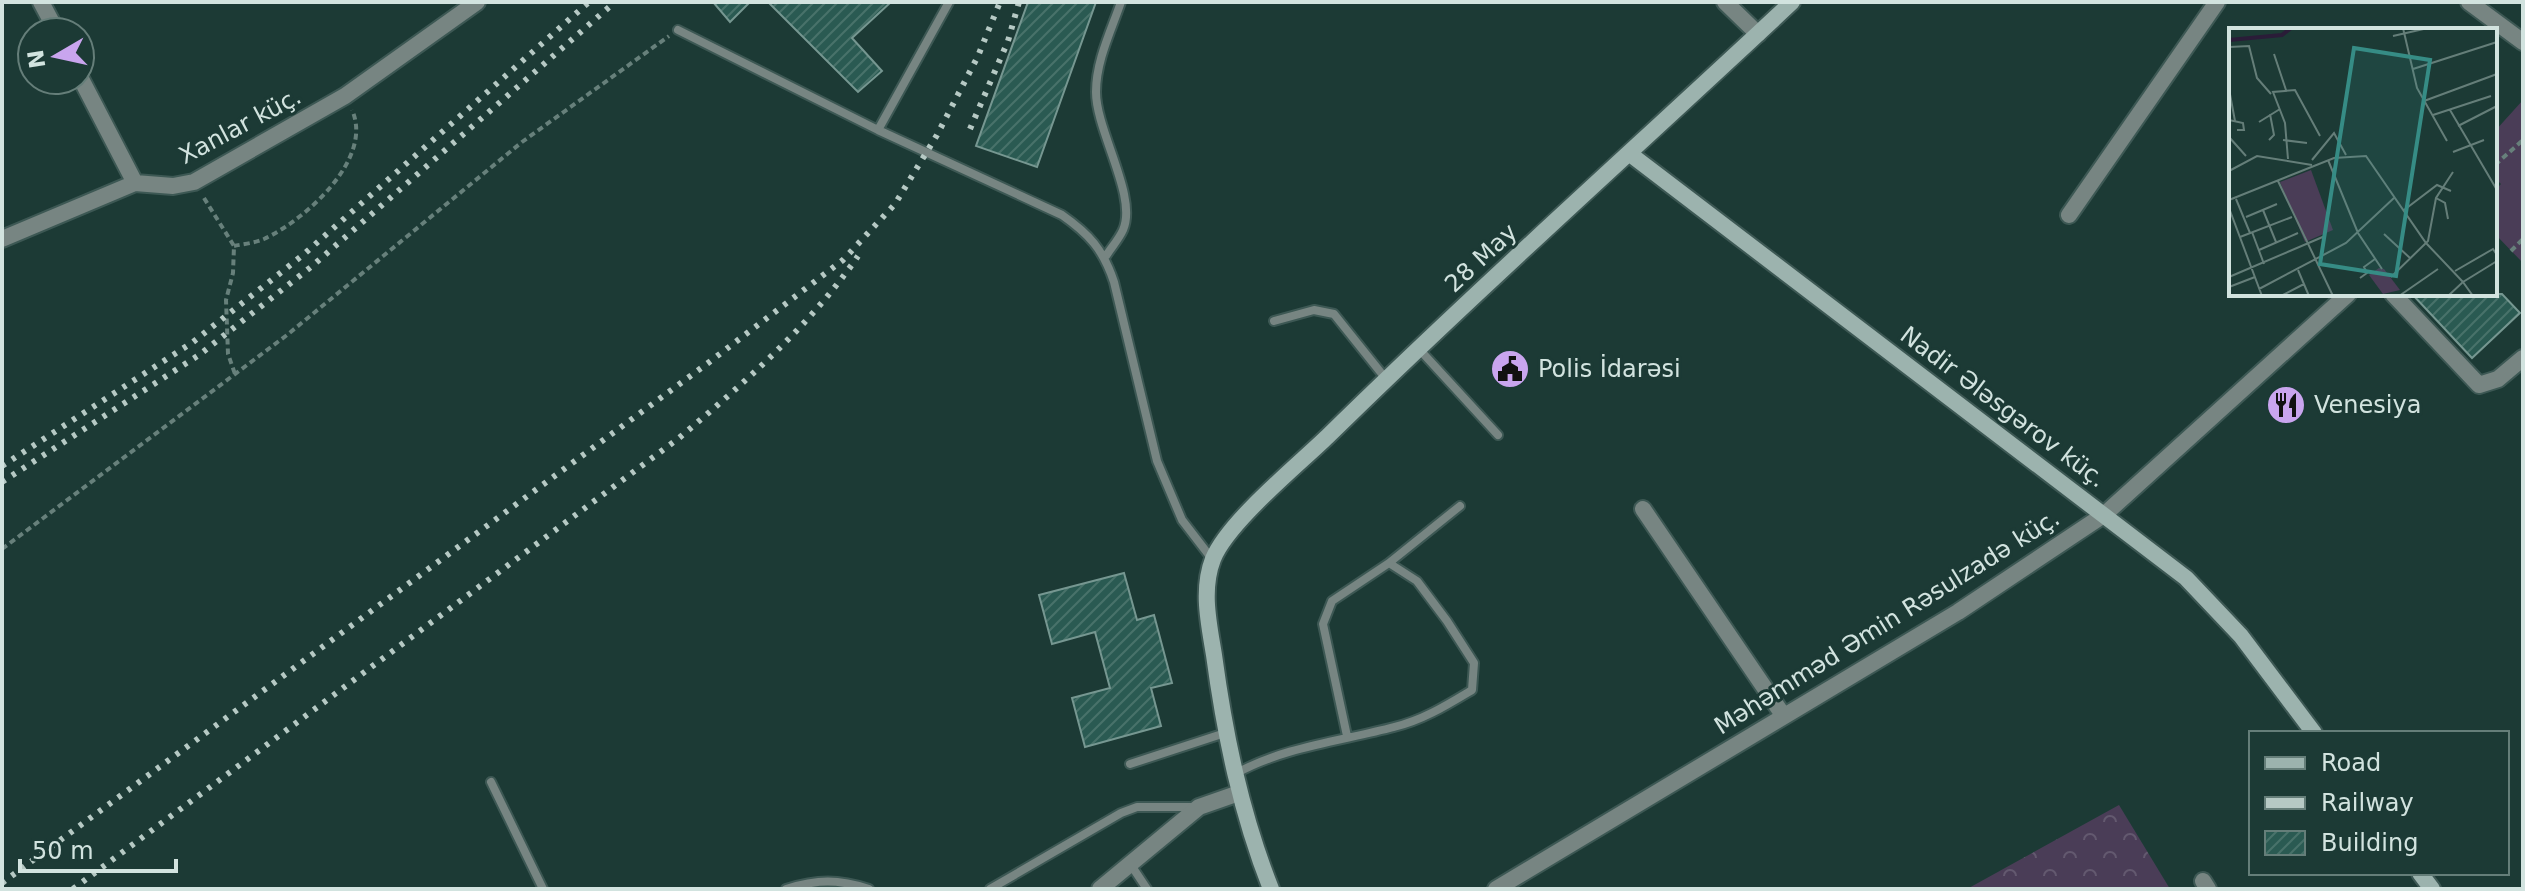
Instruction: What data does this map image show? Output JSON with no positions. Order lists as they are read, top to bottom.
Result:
{
  "streets": {
    "main road": ["28 May", "Nadir Ələsgərov küç."],
    "street": ["Xanlar küç.", "Məhəmməd Əmin Rəsulzadə küç."]
  },
  "crossings": [
    ["28 May", "Nadir Ələsgərov küç."],
    ["Nadir Ələsgərov küç.", "Məhəmməd Əmin Rəsulzadə küç."]
  ],
  "places": {
    "public building": ["Polis İdarəsi"],
    "restaurant": ["Venesiya"]
  },
  "legend": ["Road", "Railway", "Building"],
  "scale_bar": "50 m",
  "north": "left"
}
